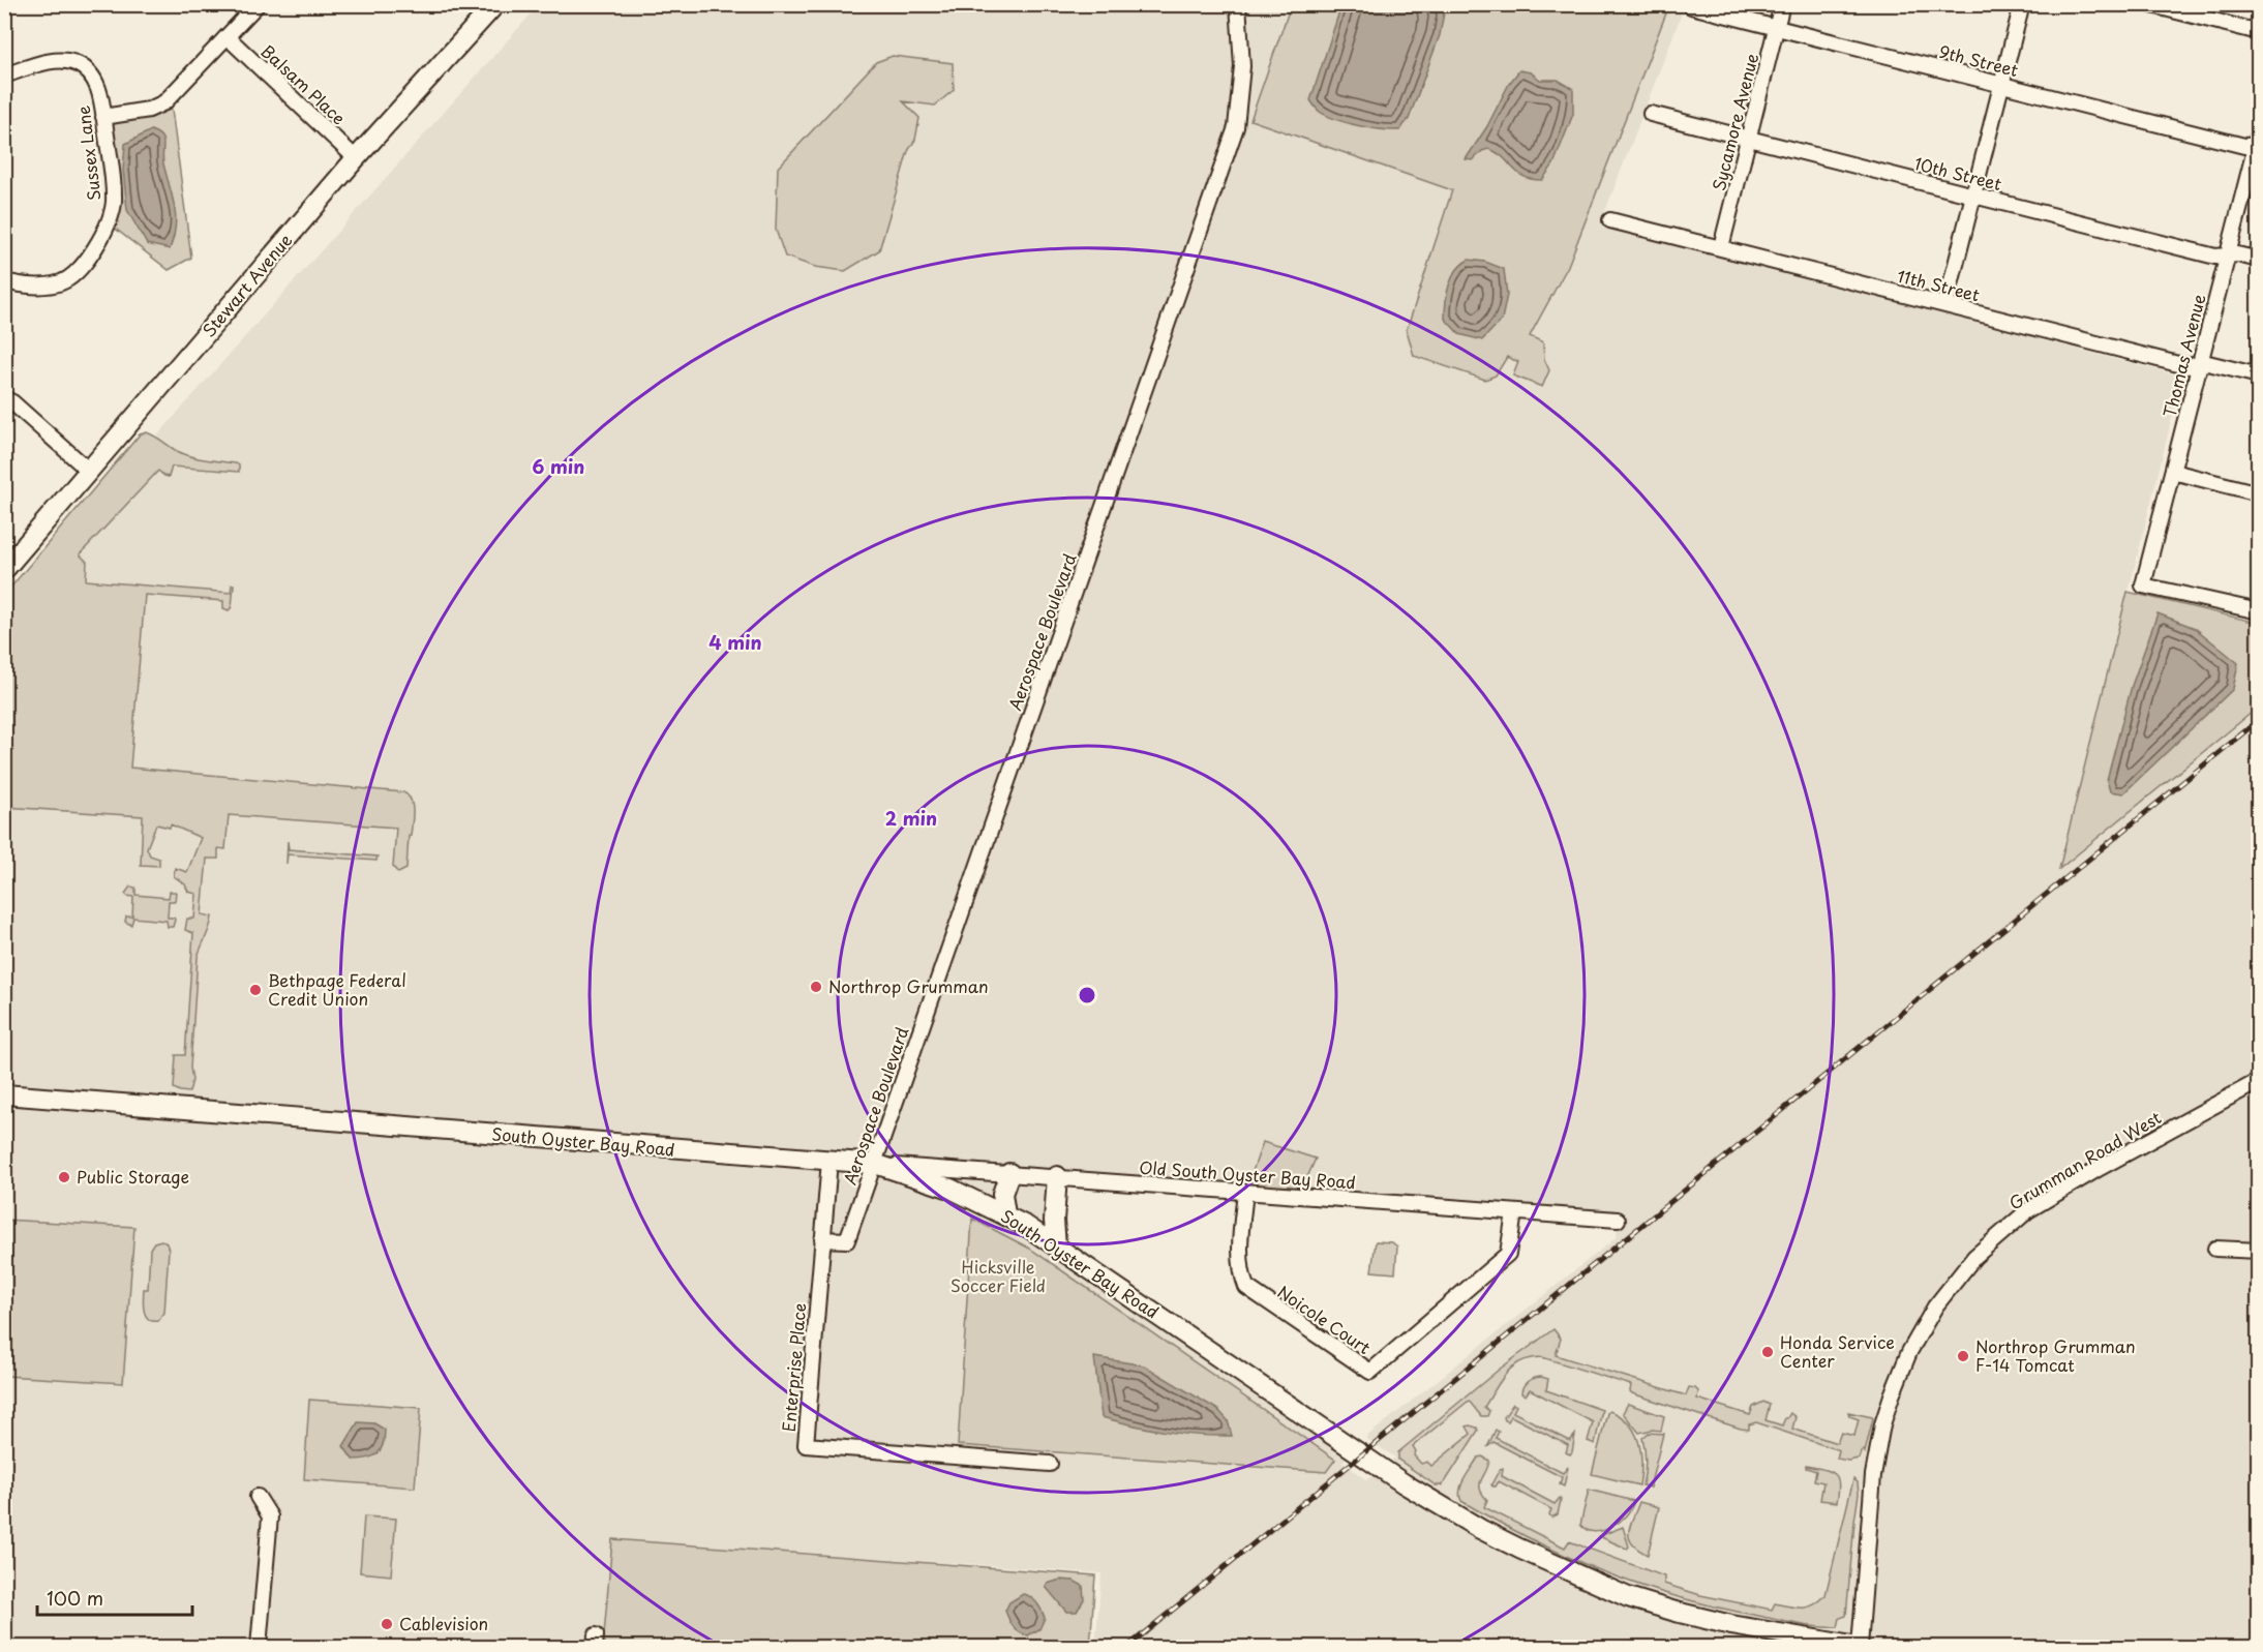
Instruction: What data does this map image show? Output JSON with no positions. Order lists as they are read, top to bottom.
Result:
{
  "streets": {
    "main road": ["Stewart Avenue", "South Oyster Bay Road"],
    "street": [
      "9th Street",
      "Balsam Place",
      "Sycamore Avenue",
      "Sussex Lane",
      "10th Street",
      "11th Street",
      "Thomas Avenue",
      "Aerospace Boulevard",
      "Grumman Road West",
      "Old South Oyster Bay Road",
      "Noicole Court",
      "Enterprise Place"
    ]
  },
  "crossings": [
    ["9th Street", "Sycamore Avenue"],
    ["9th Street", "Thomas Avenue"],
    ["Balsam Place", "Stewart Avenue"],
    ["Sycamore Avenue", "10th Street"],
    ["Sycamore Avenue", "11th Street"],
    ["10th Street", "Thomas Avenue"],
    ["11th Street", "Thomas Avenue"],
    ["Aerospace Boulevard", "South Oyster Bay Road"],
    ["Aerospace Boulevard", "Old South Oyster Bay Road"],
    ["Aerospace Boulevard", "Enterprise Place"],
    ["South Oyster Bay Road", "Grumman Road West"],
    ["South Oyster Bay Road", "Old South Oyster Bay Road"],
    ["South Oyster Bay Road", "Enterprise Place"],
    ["Old South Oyster Bay Road", "Noicole Court"]
  ],
  "parks": ["Hicksville Soccer Field"],
  "places": [
    "Northrop Grumman",
    "Bethpage Federal Credit Union",
    "Public Storage",
    "Honda Service Center",
    "Northrop Grumman F-14 Tomcat",
    "Cablevision"
  ],
  "scale_bar": "100 m",
  "rings": ["6 min", "4 min", "2 min"]
}
